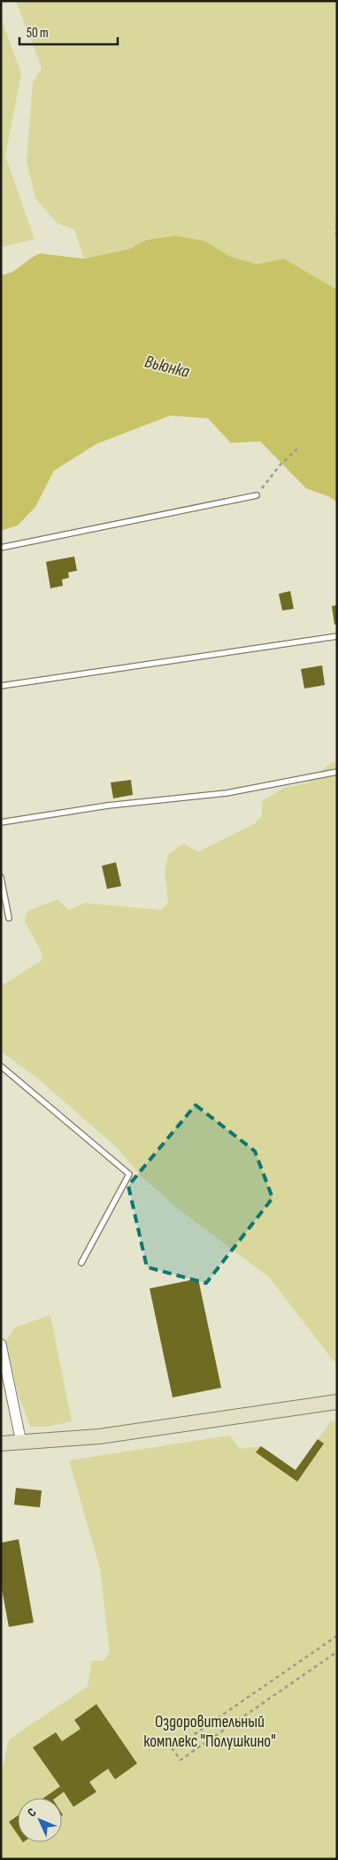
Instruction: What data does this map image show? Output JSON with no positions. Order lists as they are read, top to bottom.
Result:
{
  "water": ["Вьюнка"],
  "parks": ["Оздоровительный комплекс \"Полушкино\""],
  "scale_bar": "50 m",
  "north": "top left"
}
